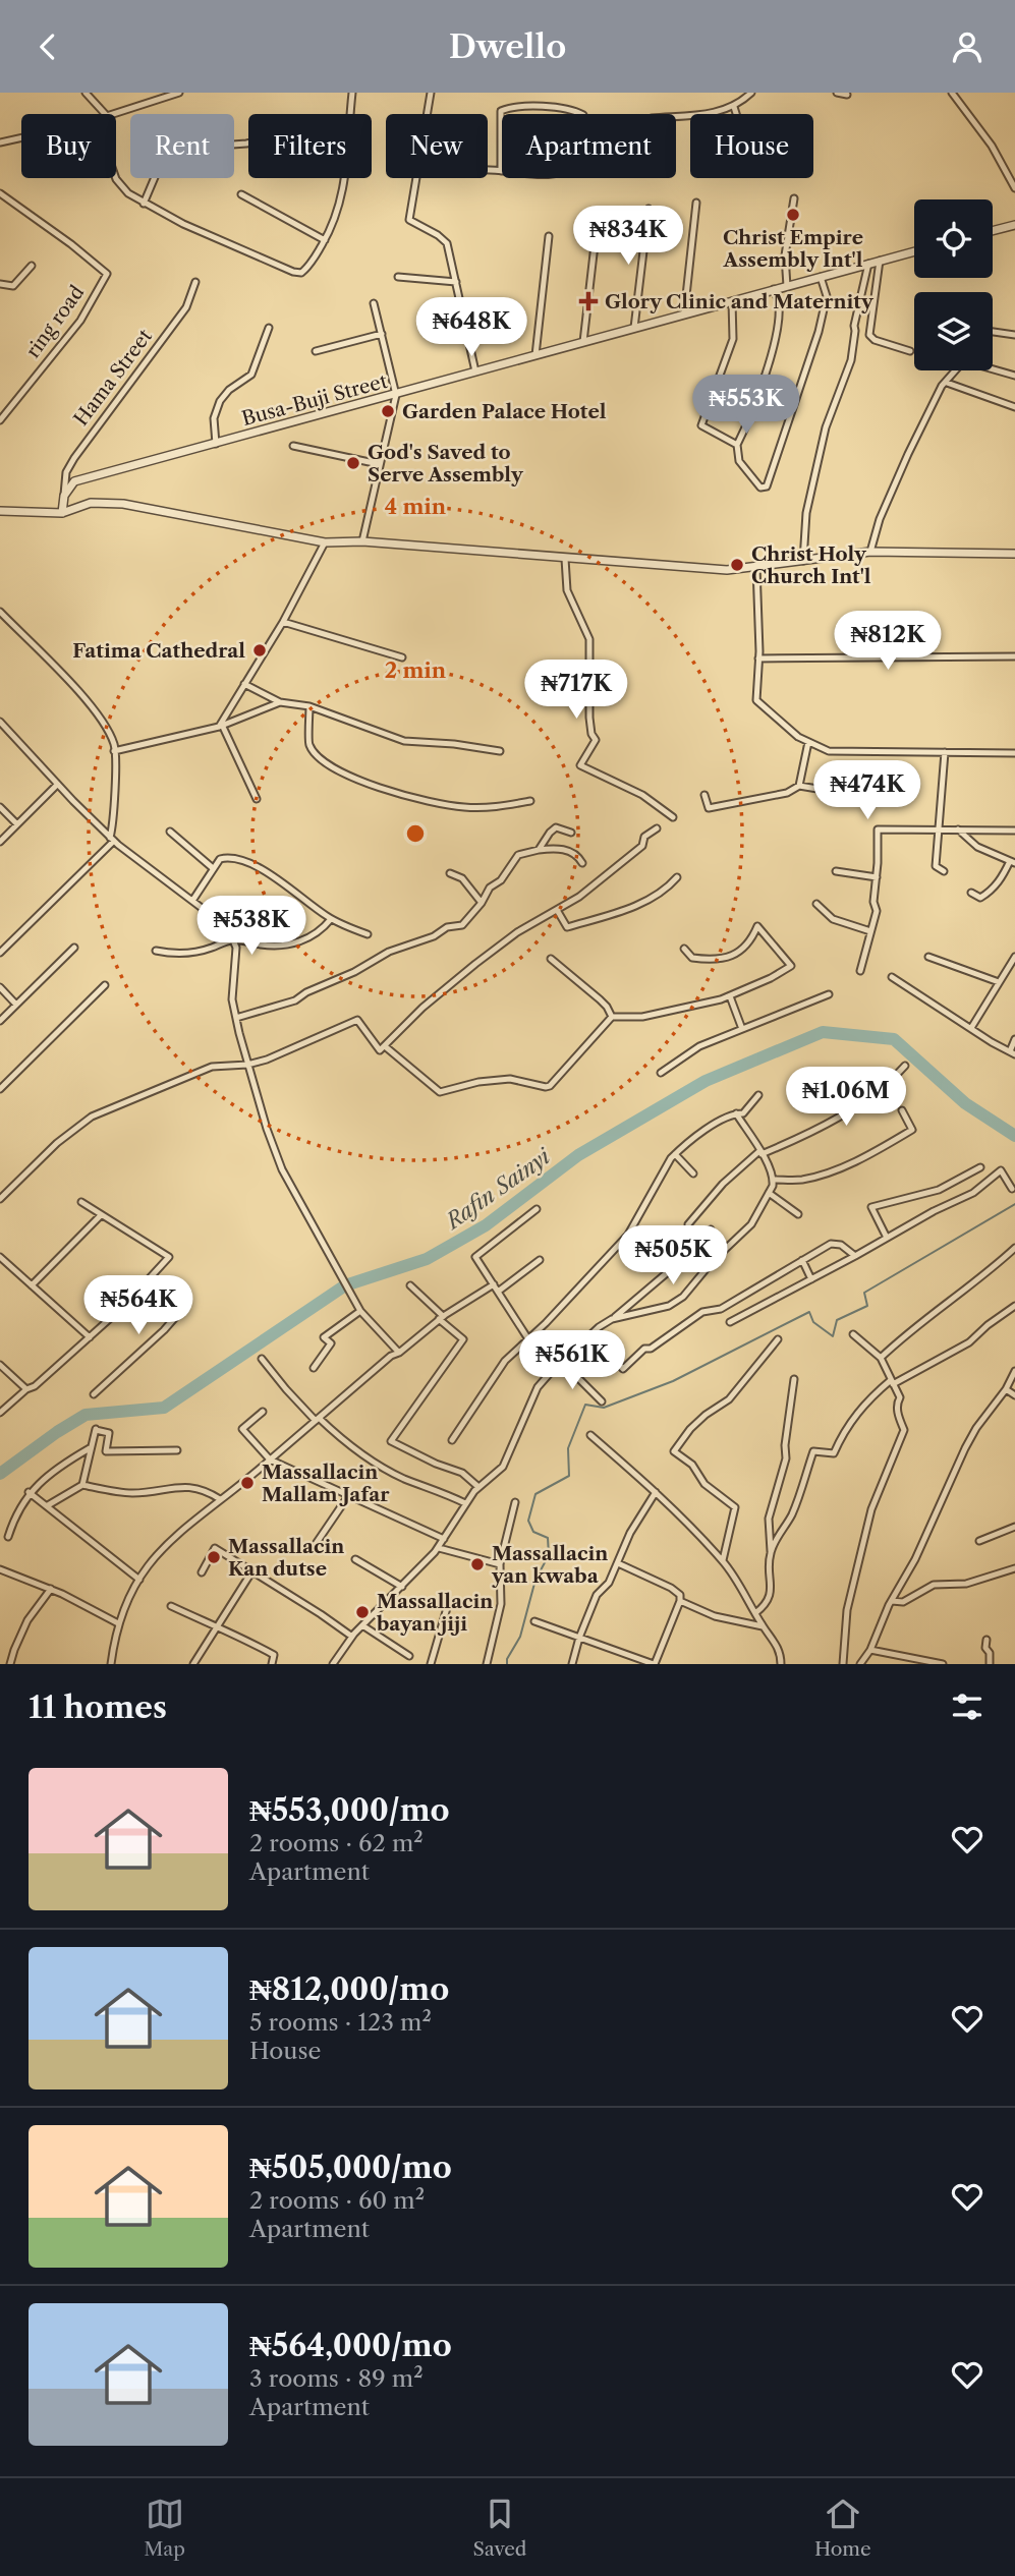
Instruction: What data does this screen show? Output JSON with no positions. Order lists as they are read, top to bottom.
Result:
{
  "streets": {
    "street": ["ring road", "Hama Street", "Busa-Buji Street"]
  },
  "crossings": [
    ["Hama Street", "Busa-Buji Street"]
  ],
  "water": ["Rafin Sainyi"],
  "places": {
    "other": [
      "Christ Empire Assembly Int'l",
      "Garden Palace Hotel",
      "God's Saved to Serve Assembly",
      "Christ Holy Church Int'l",
      "Fatima Cathedral",
      "Massallacin Mallam Jafar",
      "Massallacin Kan dutse",
      "Massallacin yan kwaba",
      "Massallacin bayan jiji"
    ],
    "health": ["Glory Clinic and Maternity"]
  },
  "page": {
    "header": "Dwello",
    "chip": [
      "Buy",
      "Rent",
      "Filters",
      "New",
      "Apartment",
      "House"
    ],
    "price": [
      "₦834K",
      "₦648K",
      "₦553K",
      "₦812K",
      "₦717K",
      "₦474K",
      "₦538K",
      "₦1.06M",
      "₦505K",
      "₦564K",
      "₦561K"
    ],
    "heading": "11 homes",
    "list": [
      {
        "name": "₦553,000/mo",
        "note": "2 rooms · 62 m² · Apartment"
      },
      {
        "name": "₦812,000/mo",
        "note": "5 rooms · 123 m² · House"
      },
      {
        "name": "₦505,000/mo",
        "note": "2 rooms · 60 m² · Apartment"
      },
      {
        "name": "₦564,000/mo",
        "note": "3 rooms · 89 m² · Apartment"
      }
    ],
    "tabs": ["Map", "Saved", "Home"]
  },
  "rings": ["4 min", "2 min"]
}
